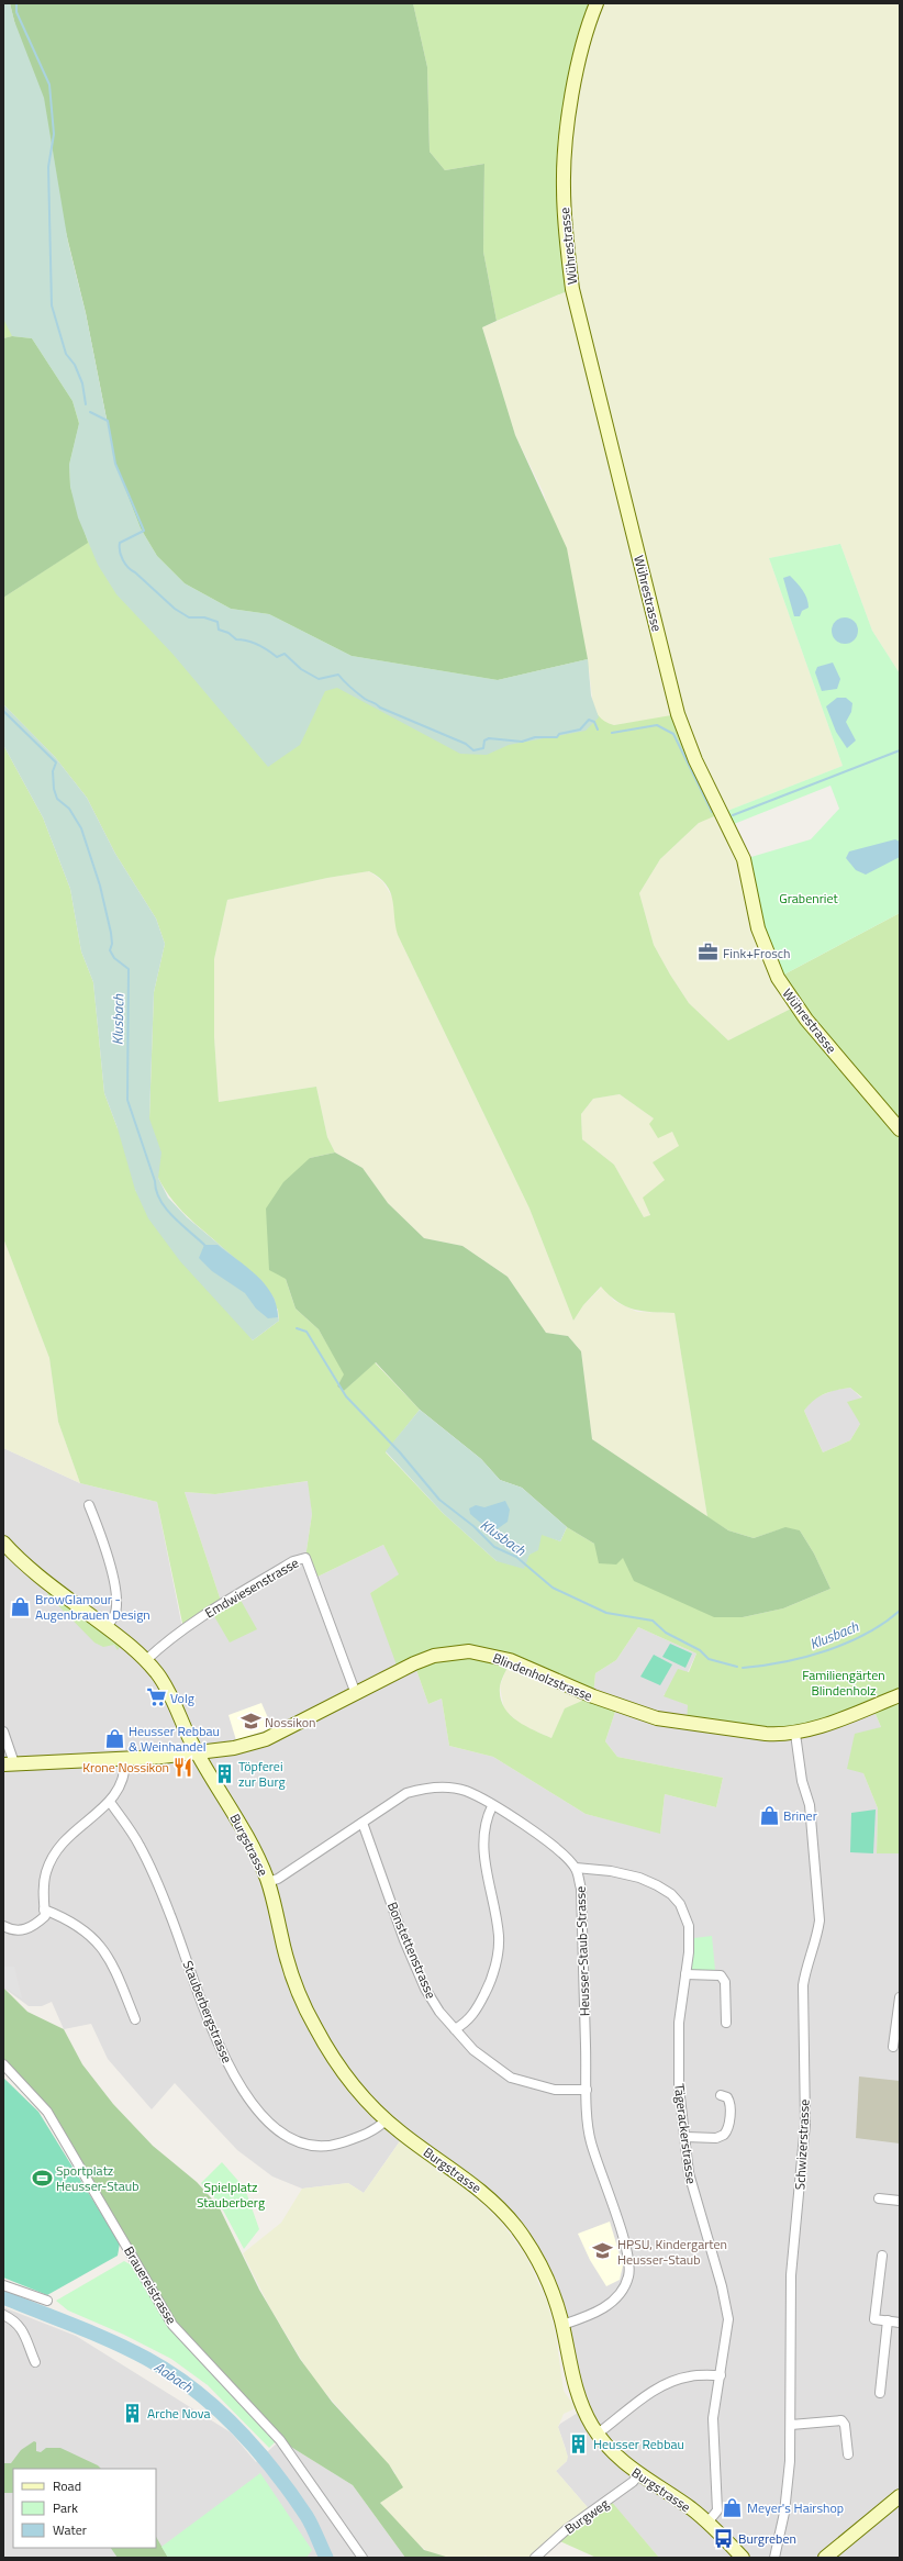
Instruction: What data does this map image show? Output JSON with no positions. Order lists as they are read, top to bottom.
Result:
{
  "streets": {
    "street": [
      "Wührestrasse",
      "Emdwiesenstrasse",
      "Blindenholzstrasse",
      "Burgstrasse",
      "Bonstettenstrasse",
      "Heusser-Staub-Strasse",
      "Stauberbergstrasse",
      "Tägerackerstrasse",
      "Schwizerstrasse",
      "Brauereistrasse",
      "Burgweg"
    ]
  },
  "crossings": [
    ["Emdwiesenstrasse", "Blindenholzstrasse"],
    ["Emdwiesenstrasse", "Burgstrasse"],
    ["Blindenholzstrasse", "Burgstrasse"],
    ["Blindenholzstrasse", "Schwizerstrasse"],
    ["Burgstrasse", "Heusser-Staub-Strasse"],
    ["Burgstrasse", "Stauberbergstrasse"],
    ["Burgstrasse", "Tägerackerstrasse"],
    ["Burgstrasse", "Burgweg"],
    ["Bonstettenstrasse", "Heusser-Staub-Strasse"],
    ["Heusser-Staub-Strasse", "Tägerackerstrasse"]
  ],
  "water": ["Klusbach", "Aabach"],
  "parks": ["Grabenriet", "Familiengärten Blindenholz", "Spielplatz Stauberberg"],
  "places": {
    "office": ["Fink+Frosch"],
    "shop": [
      "BrowGlamour - Augenbrauen Design",
      "Heusser Rebbau & Weinhandel",
      "Briner",
      "Meyer's Hairshop"
    ],
    "supermarket": ["Volg"],
    "school or university": ["Nossikon", "HPSU, Kindergarten Heusser-Staub"],
    "restaurant": ["Krone Nossikon"],
    "building": ["Töpferei zur Burg", "Arche Nova", "Heusser Rebbau"],
    "sports": ["Sportplatz Heusser-Staub"],
    "bus stop": ["Burgreben"]
  },
  "legend": ["Road", "Park", "Water"]
}
